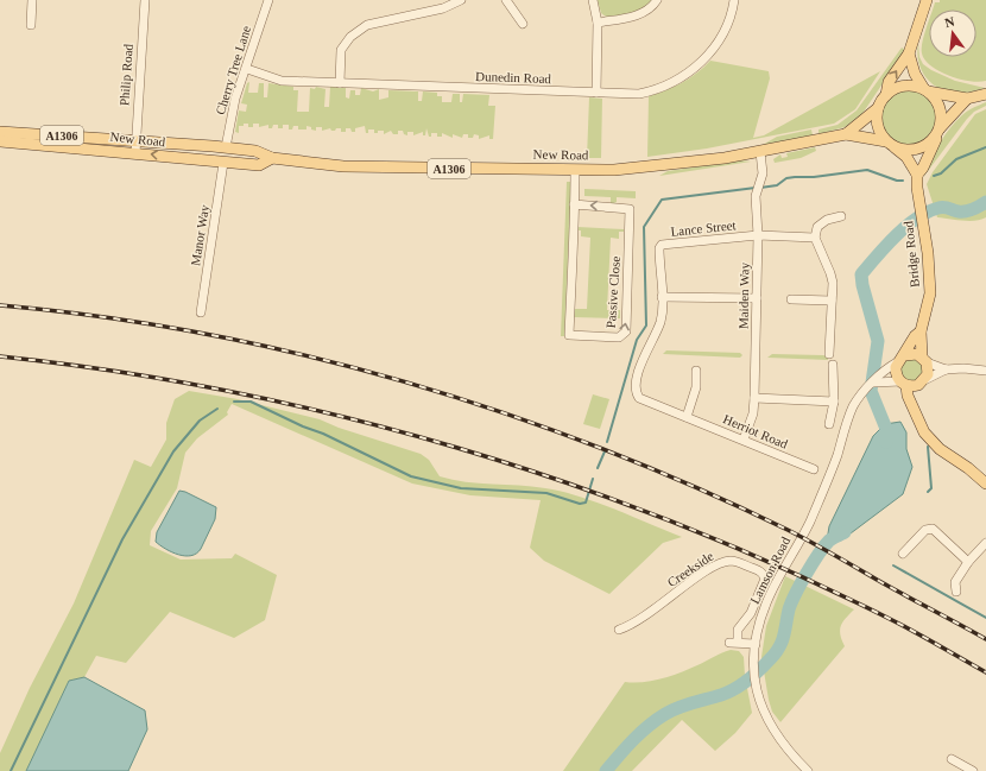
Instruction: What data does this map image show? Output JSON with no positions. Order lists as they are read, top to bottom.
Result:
{
  "streets": {
    "main road": ["A1306", "New Road", "Bridge Road"],
    "street": [
      "Cherry Tree Lane",
      "Philip Road",
      "Dunedin Road",
      "Lance Street",
      "Manor Way",
      "Passive Close",
      "Maiden Way",
      "Herriot Road",
      "Creekside",
      "Lamson Road"
    ]
  },
  "crossings": [
    ["Cherry Tree Lane", "Dunedin Road"],
    ["Cherry Tree Lane", "New Road"],
    ["Philip Road", "New Road"],
    ["New Road", "Manor Way"],
    ["New Road", "Bridge Road"],
    ["New Road", "Passive Close"],
    ["New Road", "Maiden Way"],
    ["Lance Street", "Maiden Way"],
    ["Lance Street", "Herriot Road"],
    ["Bridge Road", "Lamson Road"],
    ["Maiden Way", "Herriot Road"],
    ["Creekside", "Lamson Road"]
  ],
  "north": "top"
}
